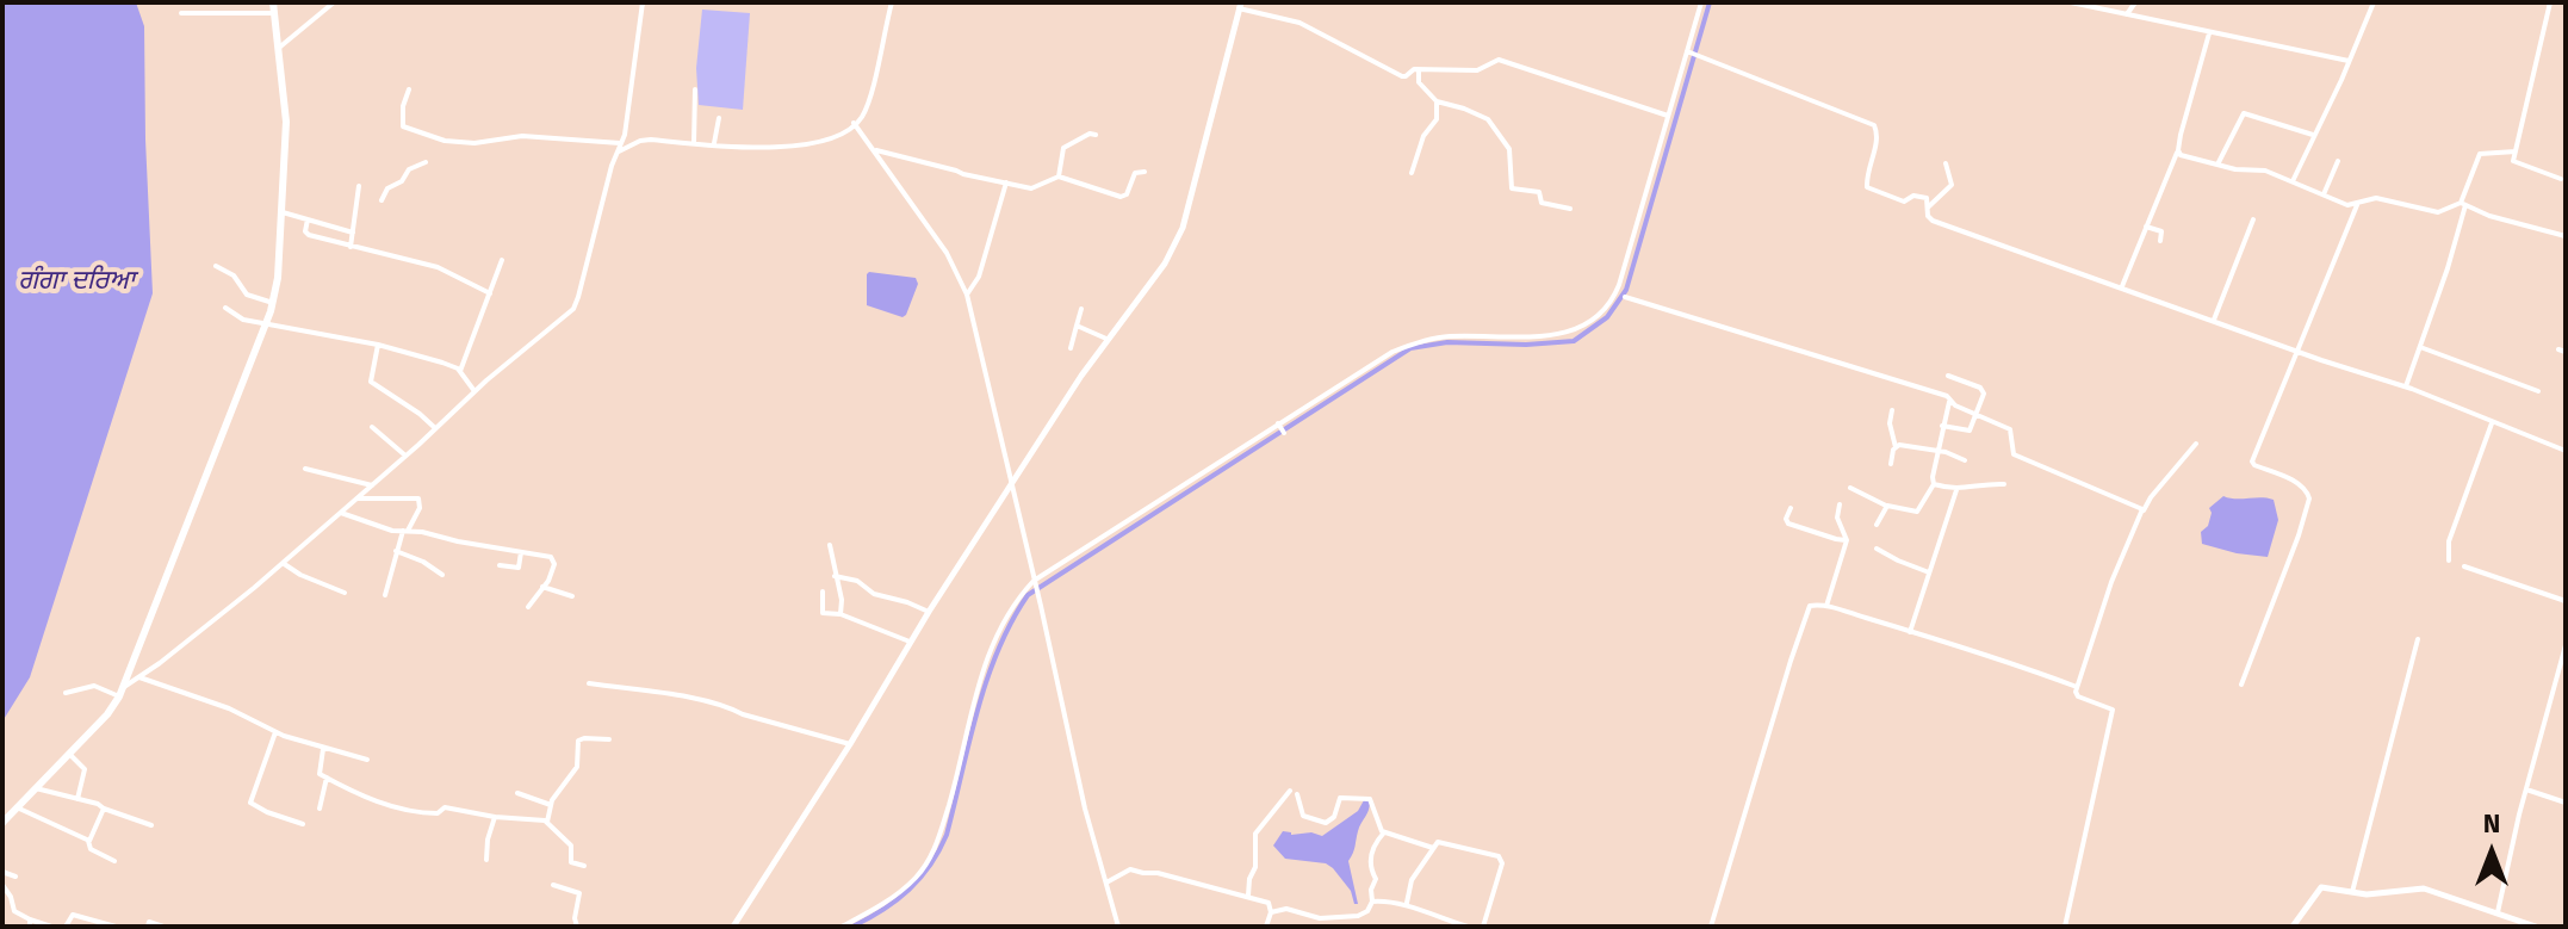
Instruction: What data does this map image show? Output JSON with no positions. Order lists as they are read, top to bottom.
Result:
{
  "water": ["ਗੰਗਾ ਦਰਿਆ"],
  "north": "top"
}
